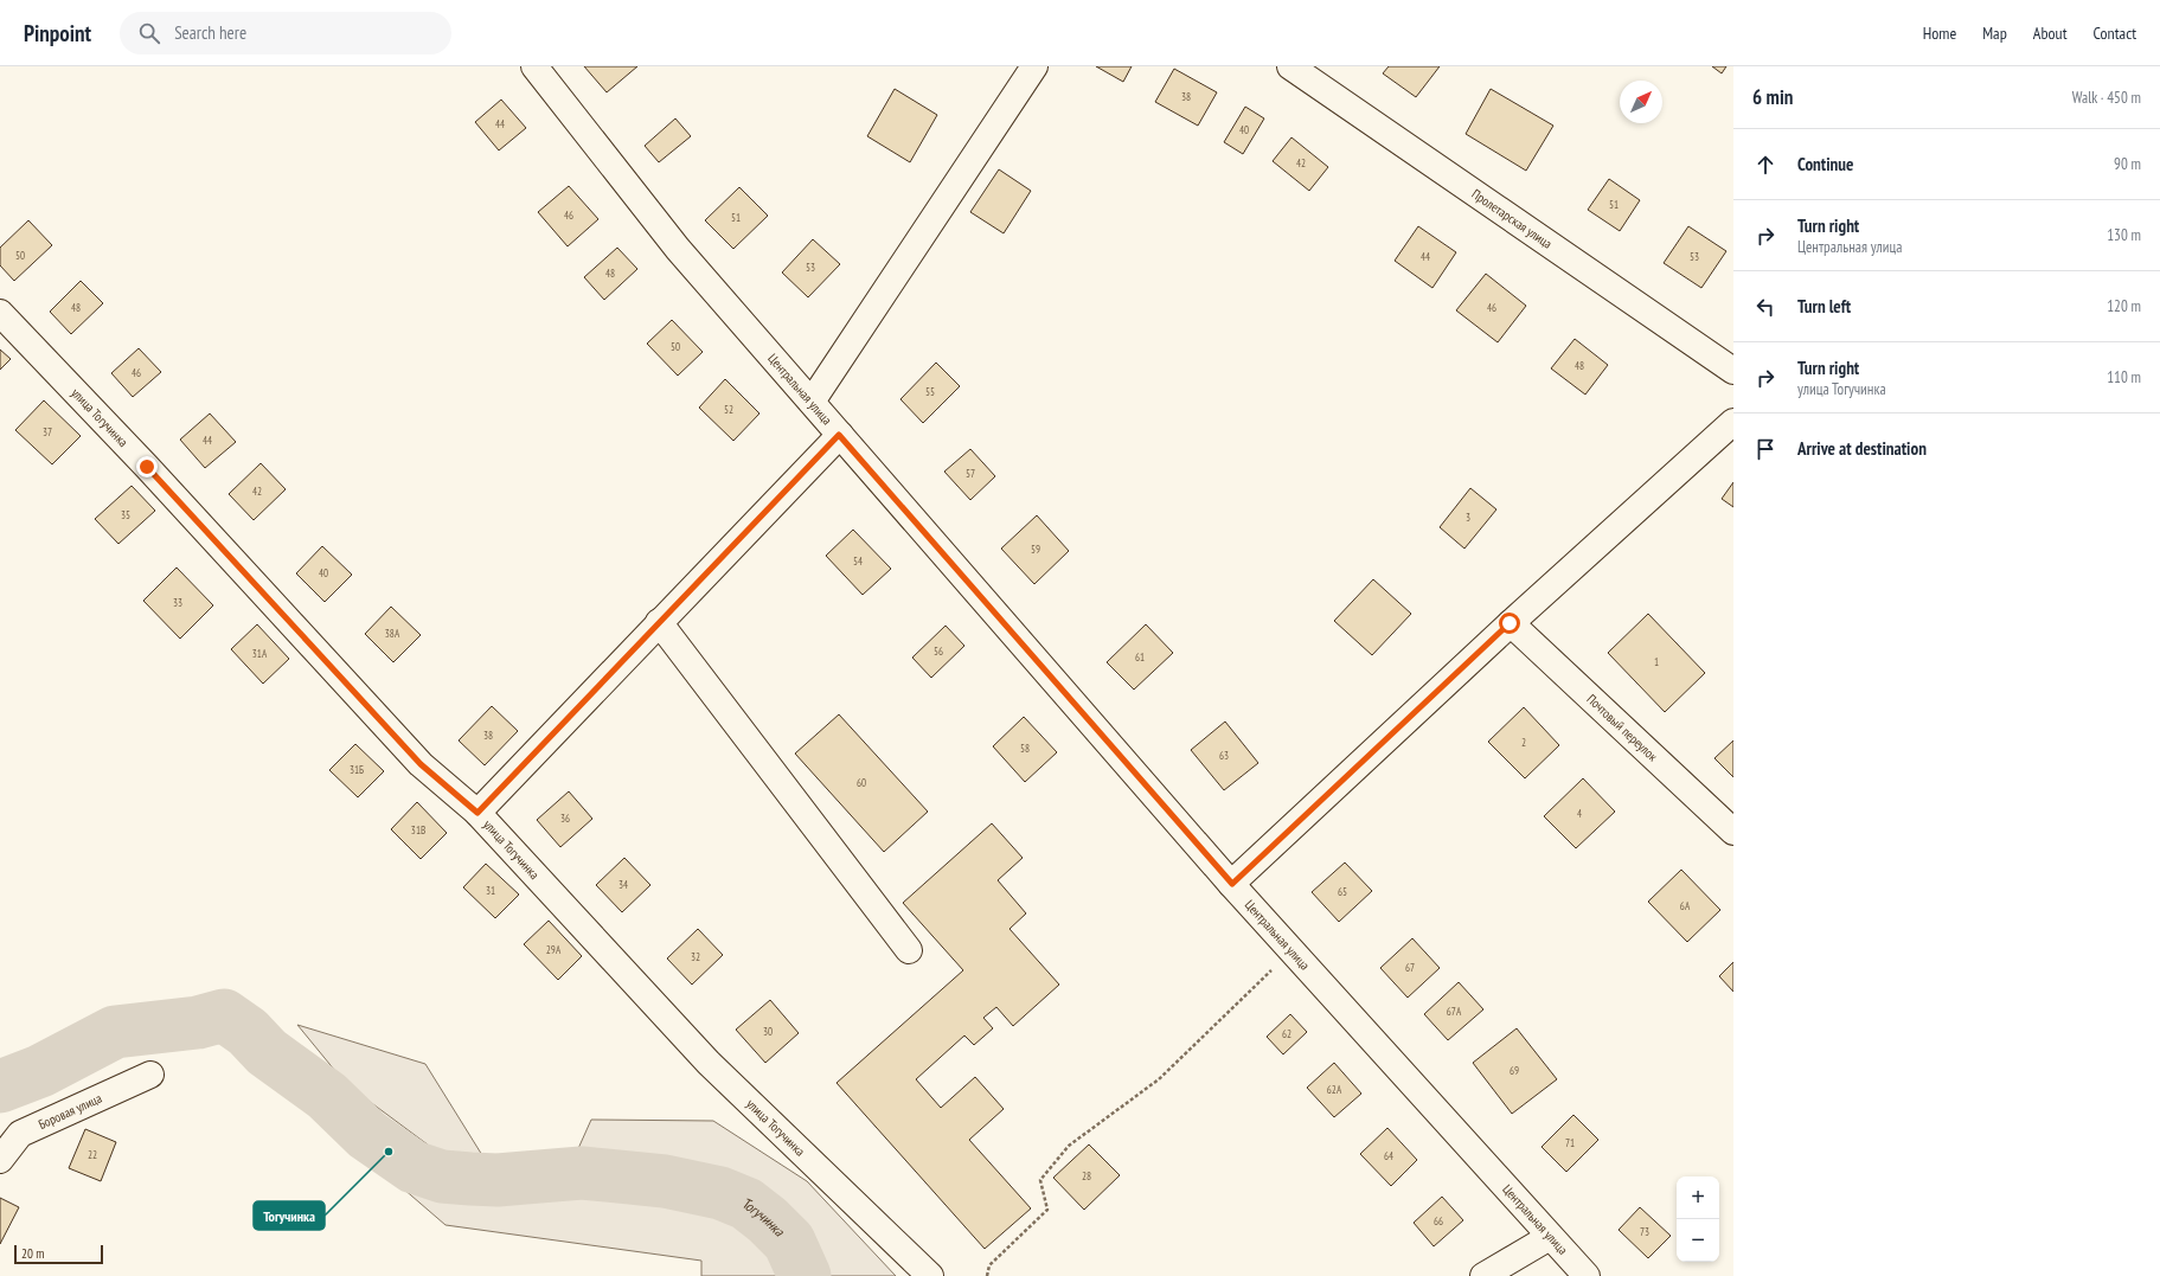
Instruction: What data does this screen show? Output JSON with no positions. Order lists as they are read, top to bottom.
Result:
{
  "streets": {
    "street": [
      "Пролетарская улица",
      "Центральная улица",
      "улица Тогучинка",
      "Почтовый переулок",
      "Боровая улица"
    ]
  },
  "water": ["Тогучинка"],
  "places": ["Тогучинка"],
  "house_numbers": [
    "38",
    "44",
    "40",
    "42",
    "51",
    "46",
    "51",
    "50",
    "44",
    "53",
    "53",
    "48",
    "48",
    "46",
    "50",
    "48",
    "46",
    "55",
    "52",
    "37",
    "44",
    "57",
    "42",
    "35",
    "3",
    "59",
    "54",
    "40",
    "33",
    "38А",
    "56",
    "31А",
    "61",
    "1",
    "38",
    "2",
    "58",
    "63",
    "31Б",
    "60",
    "4",
    "36",
    "31В",
    "34",
    "31",
    "65",
    "6А",
    "29А",
    "32",
    "67",
    "67А",
    "30",
    "62",
    "69",
    "62А",
    "71",
    "22",
    "64",
    "28",
    "66",
    "73"
  ],
  "scale_bar": "20 m",
  "north": "top right",
  "page": {
    "header": "Pinpoint",
    "search": "Search here",
    "nav": [
      "Home",
      "Map",
      "About",
      "Contact"
    ],
    "heading": ["6 min", "Walk · 450 m"],
    "list": [
      ["Continue", "90 m"],
      ["Turn right", "Центральная улица", "130 m"],
      ["Turn left", "120 m"],
      ["Turn right", "улица Тогучинка", "110 m"],
      "Arrive at destination"
    ],
    "map_buttons": ["+", "−"],
    "scale": "20 m"
  }
}
